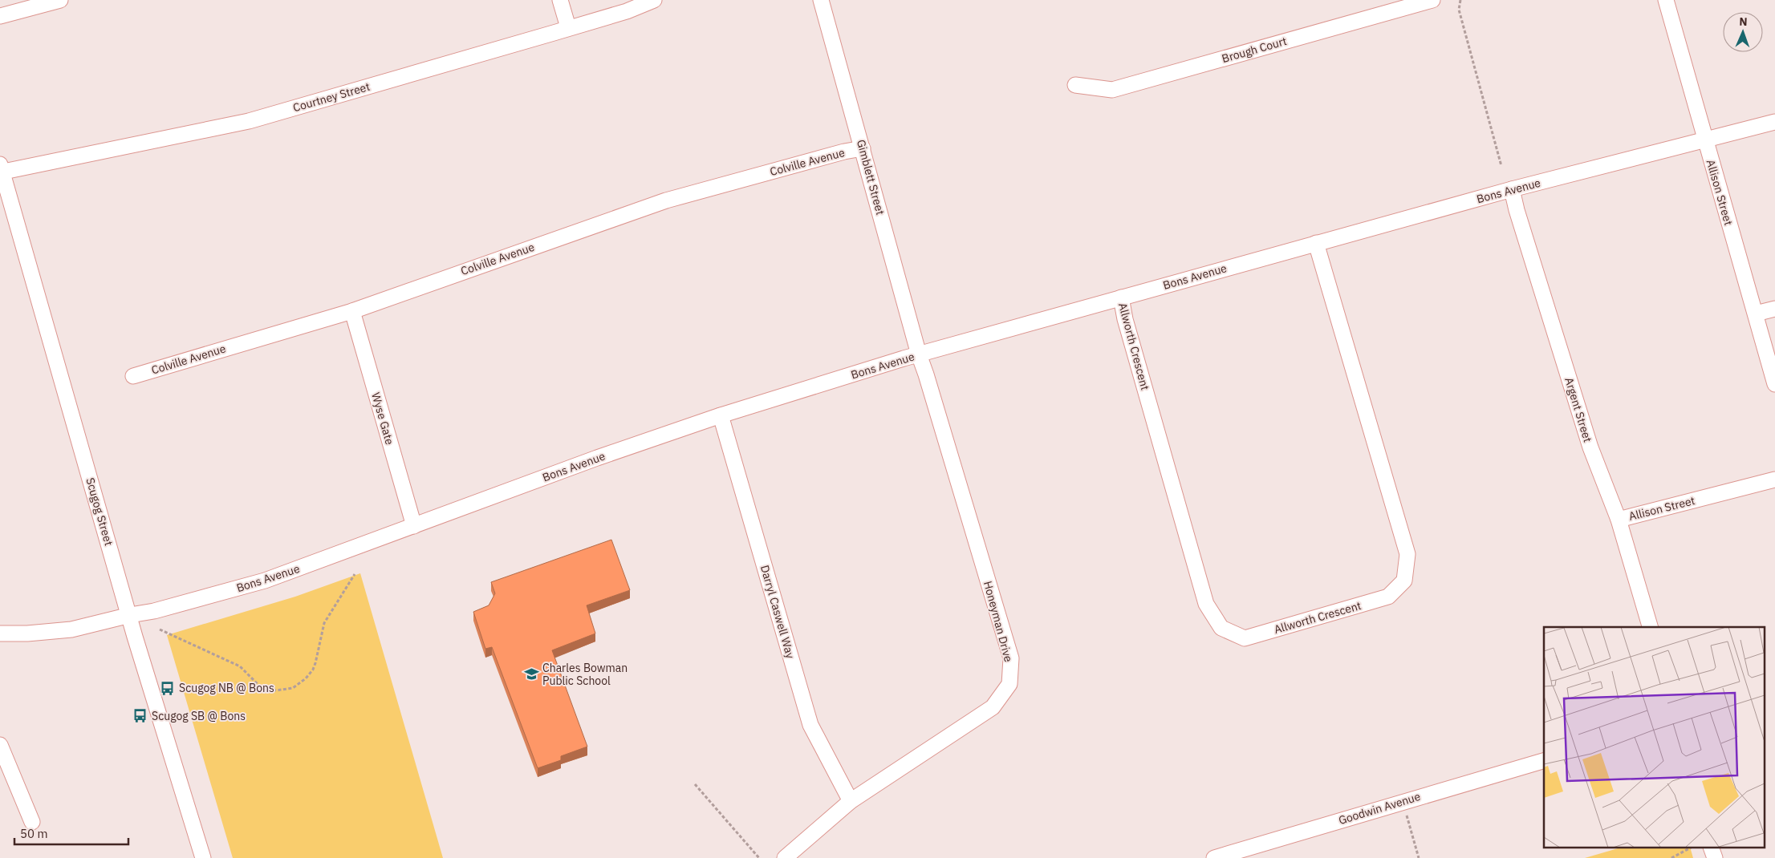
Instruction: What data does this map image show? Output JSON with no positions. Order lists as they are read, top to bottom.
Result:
{
  "streets": {
    "street": [
      "Brough Court",
      "Courtney Street",
      "Colville Avenue",
      "Gimblett Street",
      "Bons Avenue",
      "Allison Street",
      "Allworth Crescent",
      "Argent Street",
      "Wyse Gate",
      "Scugog Street",
      "Darryl Caswell Way",
      "Honeyman Drive",
      "Goodwin Avenue"
    ]
  },
  "crossings": [
    ["Courtney Street", "Scugog Street"],
    ["Colville Avenue", "Gimblett Street"],
    ["Colville Avenue", "Wyse Gate"],
    ["Gimblett Street", "Bons Avenue"],
    ["Gimblett Street", "Honeyman Drive"],
    ["Bons Avenue", "Allison Street"],
    ["Bons Avenue", "Allworth Crescent"],
    ["Bons Avenue", "Argent Street"],
    ["Bons Avenue", "Wyse Gate"],
    ["Bons Avenue", "Scugog Street"],
    ["Bons Avenue", "Darryl Caswell Way"],
    ["Bons Avenue", "Honeyman Drive"],
    ["Allison Street", "Argent Street"],
    ["Darryl Caswell Way", "Honeyman Drive"]
  ],
  "places": {
    "school or university": ["Charles Bowman Public School"],
    "bus stop": ["Scugog NB @ Bons", "Scugog SB @ Bons"]
  },
  "scale_bar": "50 m",
  "north": "top"
}
